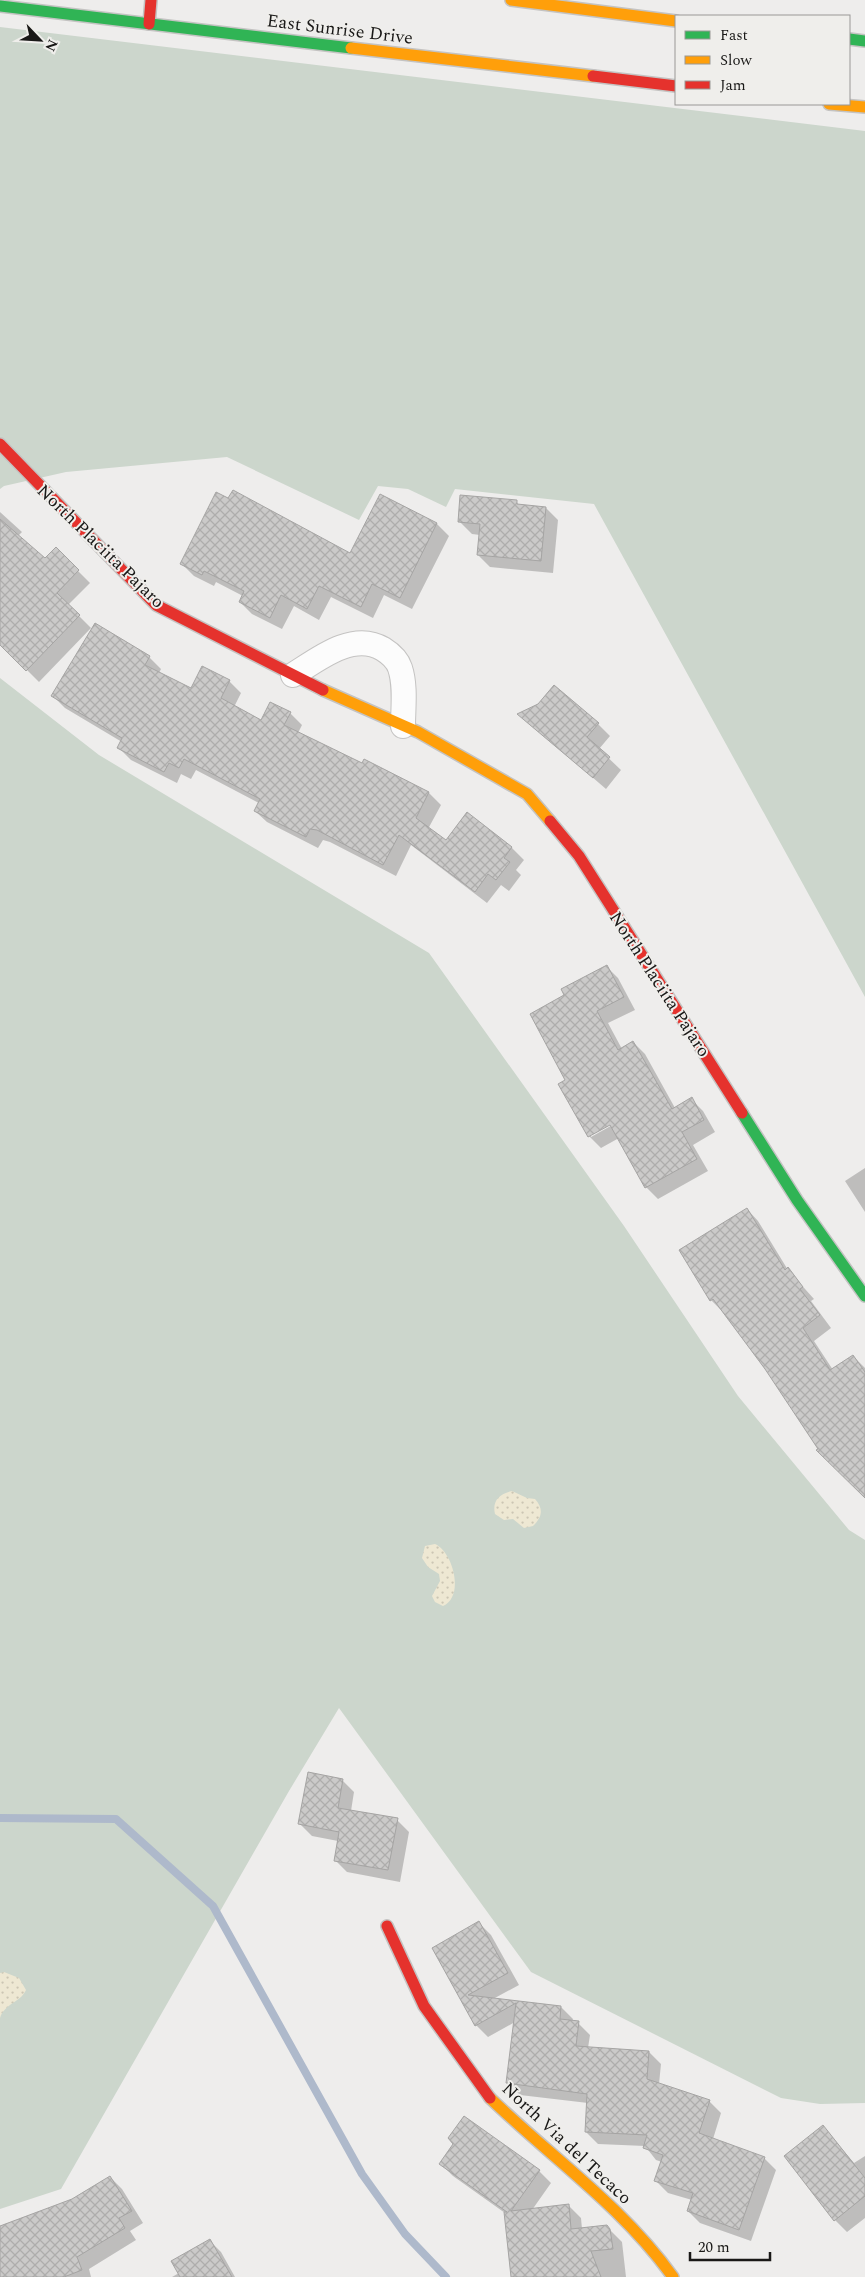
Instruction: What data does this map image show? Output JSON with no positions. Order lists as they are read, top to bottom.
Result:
{
  "streets": {
    "street": ["East Sunrise Drive", "North Placiita Pajaro", "North Via del Tecaco"]
  },
  "legend": ["Fast", "Slow", "Jam"],
  "scale_bar": "20 m",
  "north": "bottom right"
}
